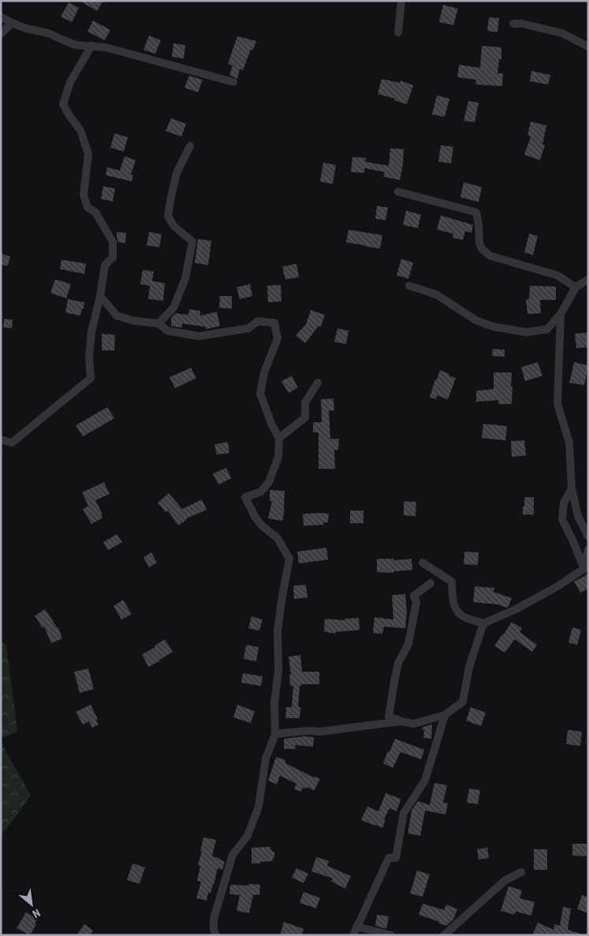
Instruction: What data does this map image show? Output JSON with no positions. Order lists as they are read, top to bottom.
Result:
{
  "north": "bottom right"
}
